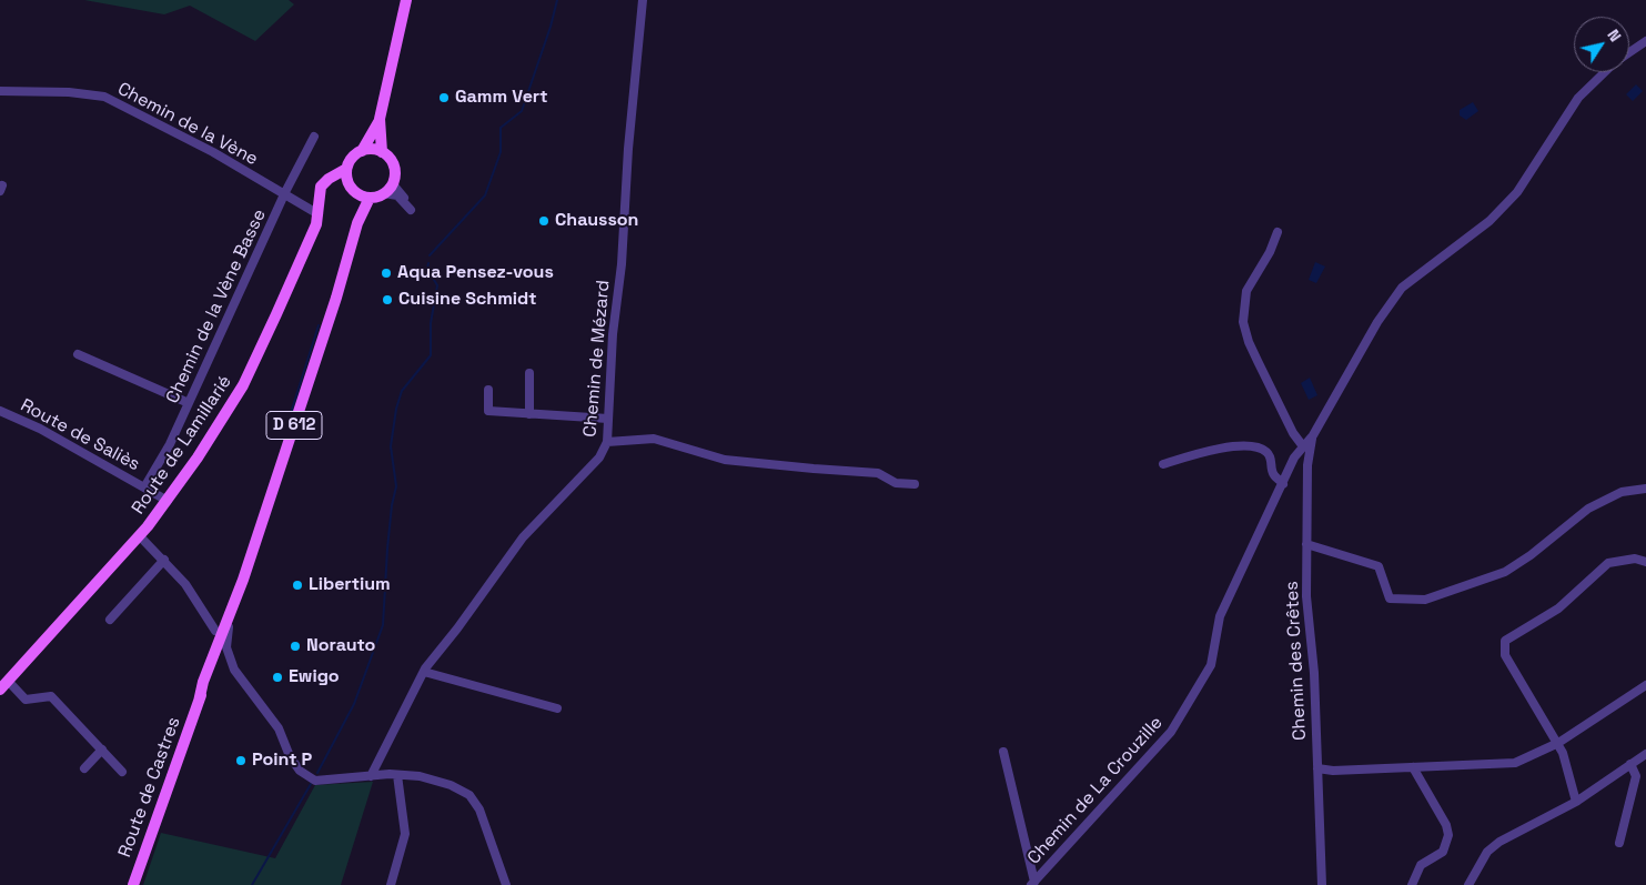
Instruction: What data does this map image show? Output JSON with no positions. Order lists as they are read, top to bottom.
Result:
{
  "streets": {
    "main road": ["D 612", "Route de Lamillarié", "Route de Castres"],
    "street": [
      "Chemin de la Vène",
      "Chemin de la Vène Basse",
      "Chemin de Mézard",
      "Route de Saliès",
      "Chemin des Crêtes",
      "Chemin de La Crouzille"
    ]
  },
  "crossings": [
    ["Chemin de la Vène", "Chemin de la Vène Basse"],
    ["Chemin de la Vène", "Route de Lamillarié"],
    ["Chemin de la Vène Basse", "Route de Saliès"],
    ["Route de Saliès", "Route de Lamillarié"],
    ["Chemin des Crêtes", "Chemin de La Crouzille"]
  ],
  "places": [
    "Gamm Vert",
    "Chausson",
    "Aqua Pensez-vous",
    "Cuisine Schmidt",
    "Libertium",
    "Norauto",
    "Ewigo",
    "Point P"
  ],
  "north": "top right"
}
